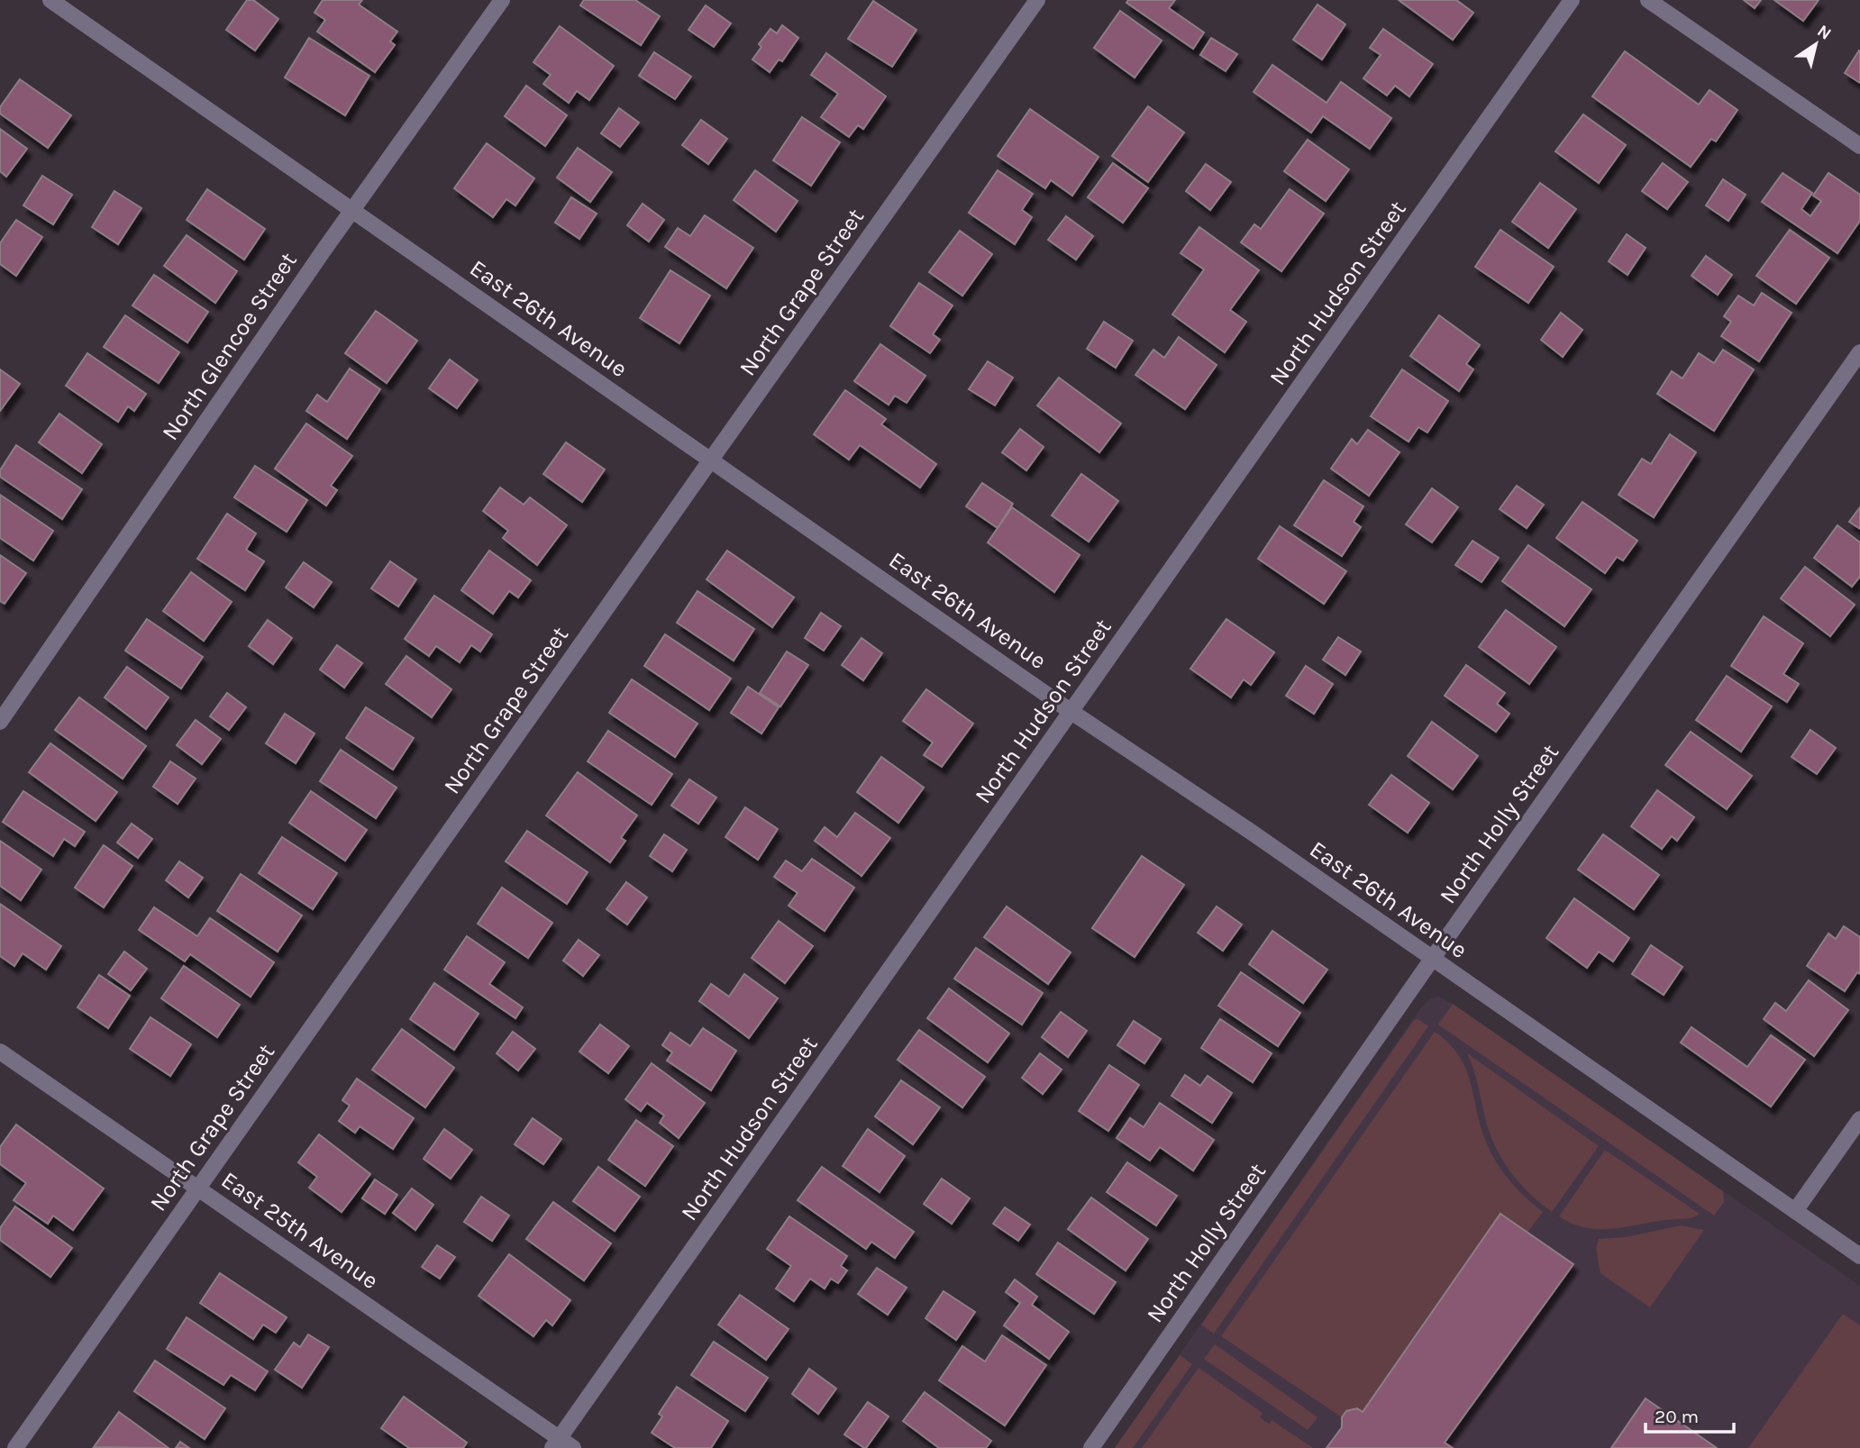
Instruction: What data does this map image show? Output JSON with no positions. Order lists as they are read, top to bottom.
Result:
{
  "streets": {
    "street": [
      "North Grape Street",
      "North Hudson Street",
      "East 26th Avenue",
      "North Glencoe Street",
      "North Holly Street",
      "East 25th Avenue"
    ]
  },
  "crossings": [
    ["North Grape Street", "East 26th Avenue"],
    ["North Grape Street", "East 25th Avenue"],
    ["North Hudson Street", "East 26th Avenue"],
    ["North Hudson Street", "East 25th Avenue"],
    ["East 26th Avenue", "North Glencoe Street"],
    ["East 26th Avenue", "North Holly Street"]
  ],
  "scale_bar": "20 m",
  "north": "top right"
}
